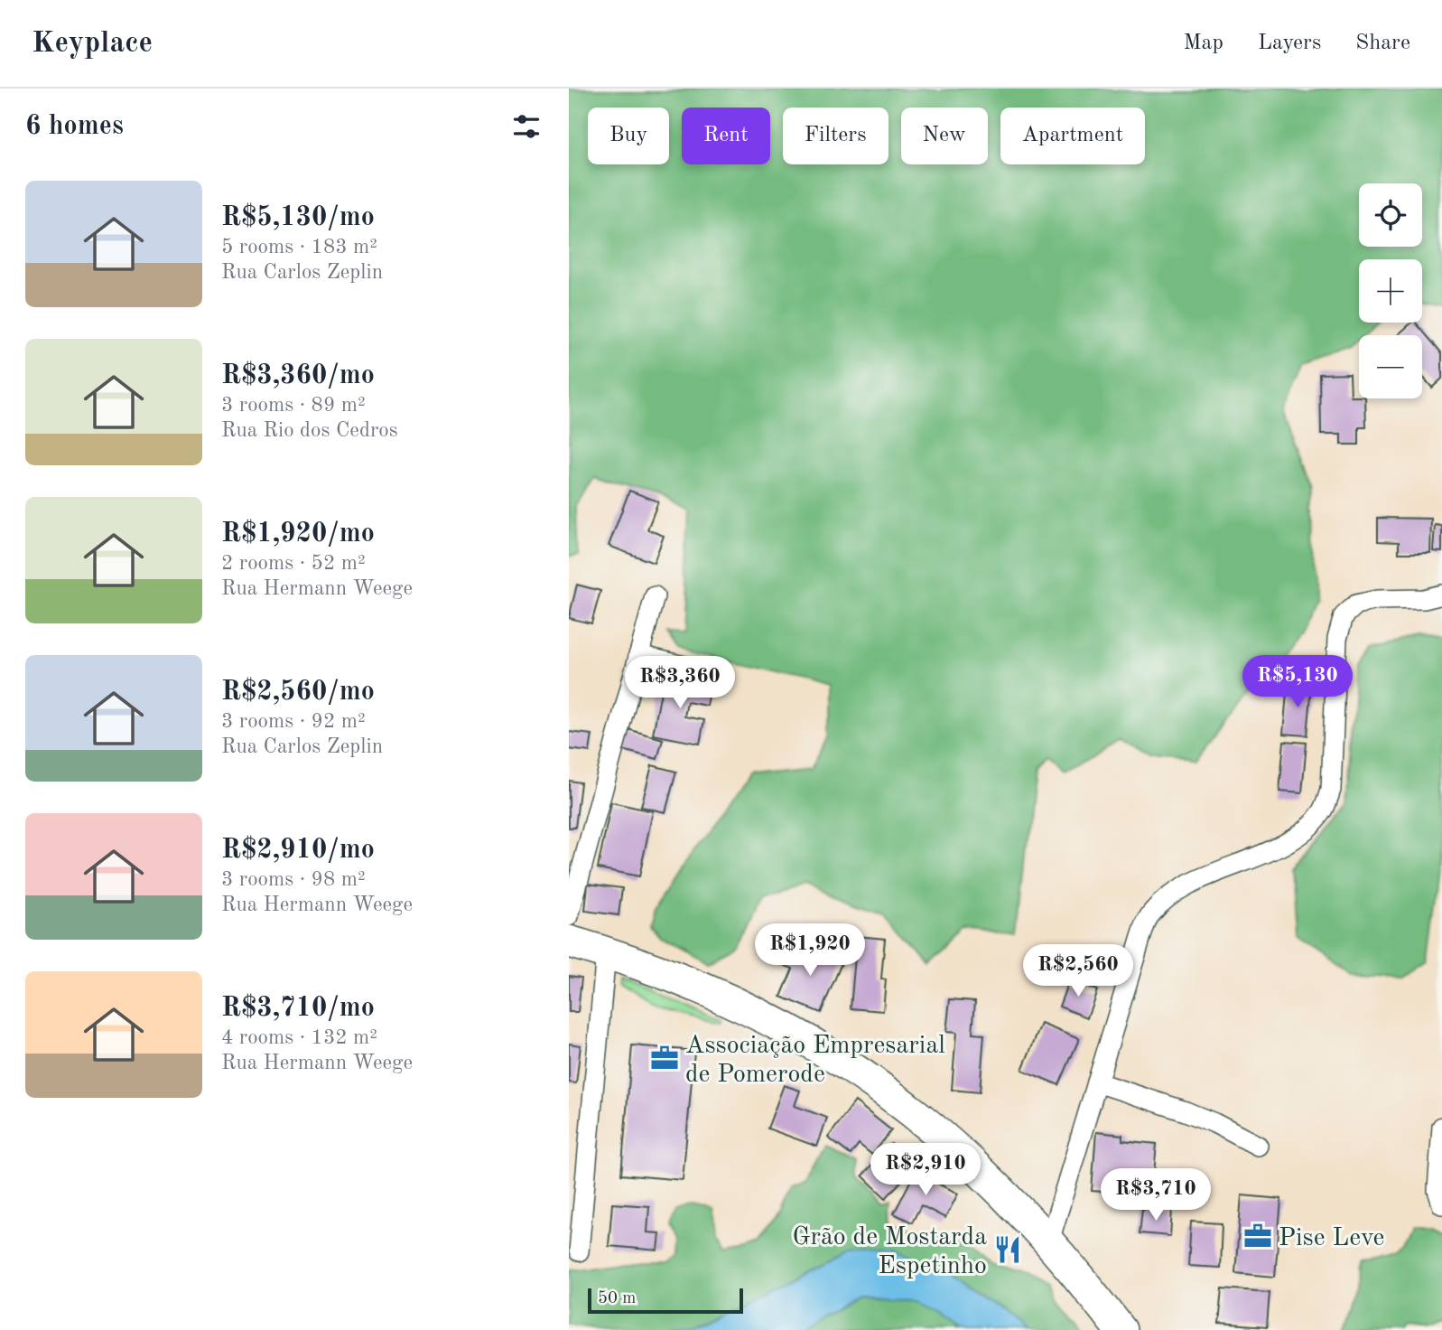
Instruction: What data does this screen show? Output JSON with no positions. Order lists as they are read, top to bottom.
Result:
{
  "places": {
    "office": ["Associação Empresarial de Pomerode", "Pise Leve"],
    "restaurant": ["Grão de Mostarda Espetinho"]
  },
  "scale_bar": "50 m",
  "page": {
    "header": "Keyplace",
    "nav": ["Map", "Layers", "Share"],
    "heading": "6 homes",
    "chip": [
      "Buy",
      "Rent",
      "Filters",
      "New",
      "Apartment"
    ],
    "list": [
      {
        "name": "R$5,130/mo",
        "note": "5 rooms · 183 m² · Rua Carlos Zeplin"
      },
      {
        "name": "R$3,360/mo",
        "note": "3 rooms · 89 m² · Rua Rio dos Cedros"
      },
      {
        "name": "R$1,920/mo",
        "note": "2 rooms · 52 m² · Rua Hermann Weege"
      },
      {
        "name": "R$2,560/mo",
        "note": "3 rooms · 92 m² · Rua Carlos Zeplin"
      },
      {
        "name": "R$2,910/mo",
        "note": "3 rooms · 98 m² · Rua Hermann Weege"
      },
      {
        "name": "R$3,710/mo",
        "note": "4 rooms · 132 m² · Rua Hermann Weege"
      }
    ],
    "map_buttons": ["+", "−"],
    "price": [
      "R$5,130",
      "R$3,360",
      "R$1,920",
      "R$2,560",
      "R$2,910",
      "R$3,710"
    ],
    "scale": "50 m"
  }
}
